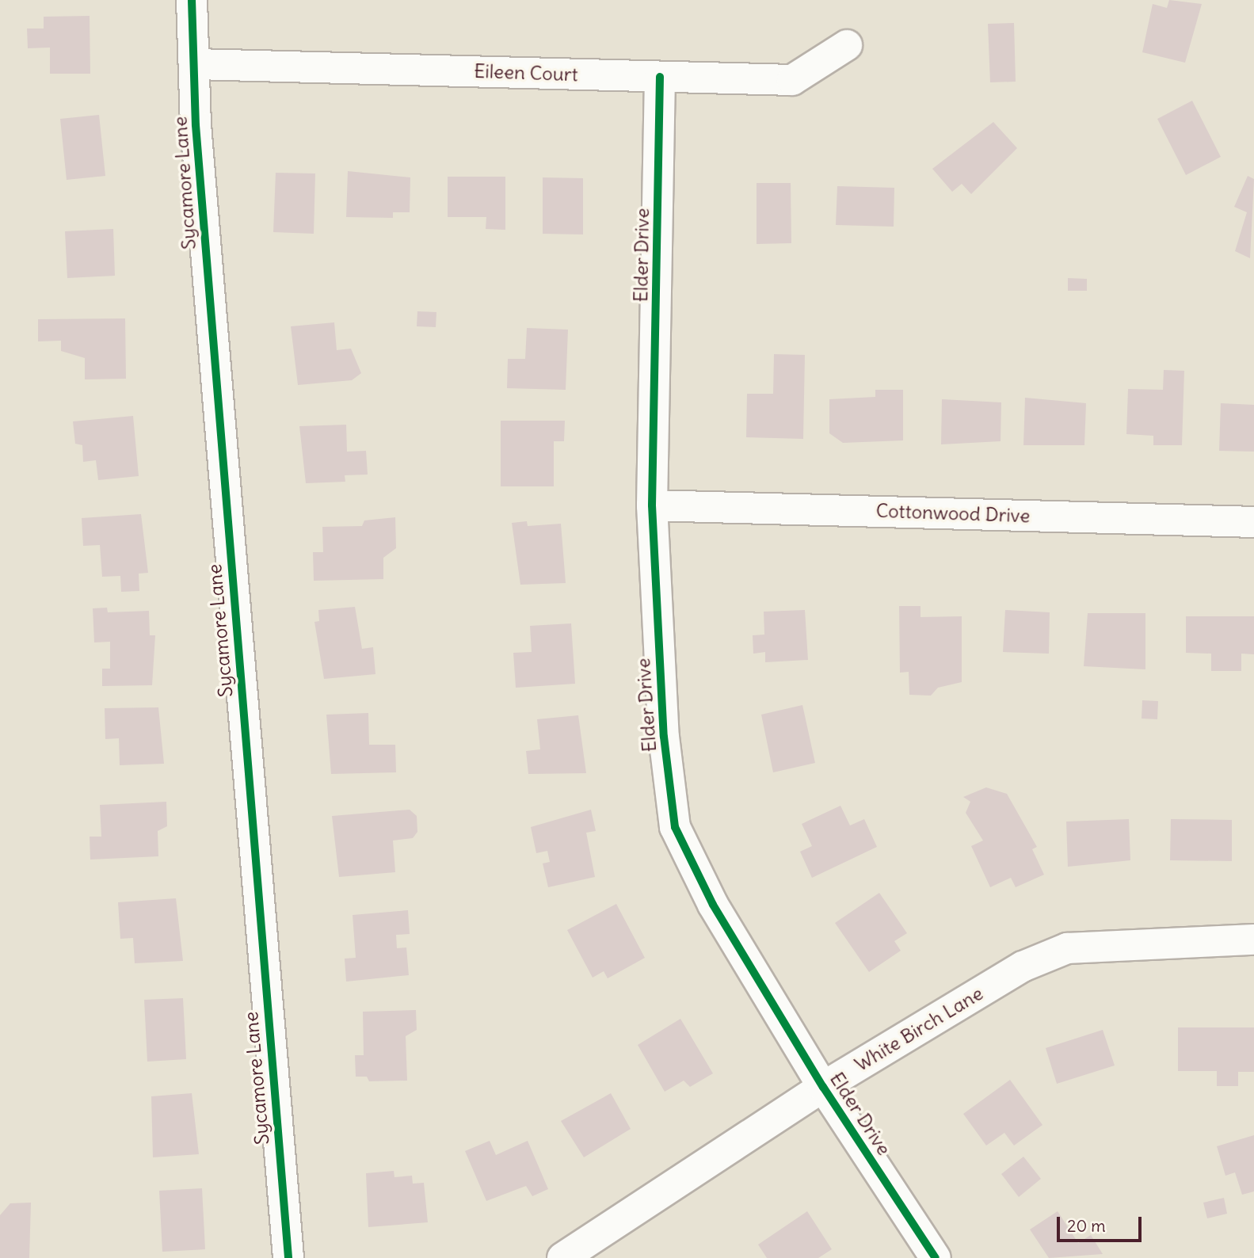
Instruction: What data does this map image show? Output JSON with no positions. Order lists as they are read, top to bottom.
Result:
{
  "streets": {
    "street": [
      "Eileen Court",
      "Sycamore Lane",
      "Elder Drive",
      "Cottonwood Drive",
      "White Birch Lane"
    ]
  },
  "crossings": [
    ["Eileen Court", "Sycamore Lane"],
    ["Eileen Court", "Elder Drive"],
    ["Elder Drive", "Cottonwood Drive"],
    ["Elder Drive", "White Birch Lane"]
  ],
  "scale_bar": "20 m"
}
